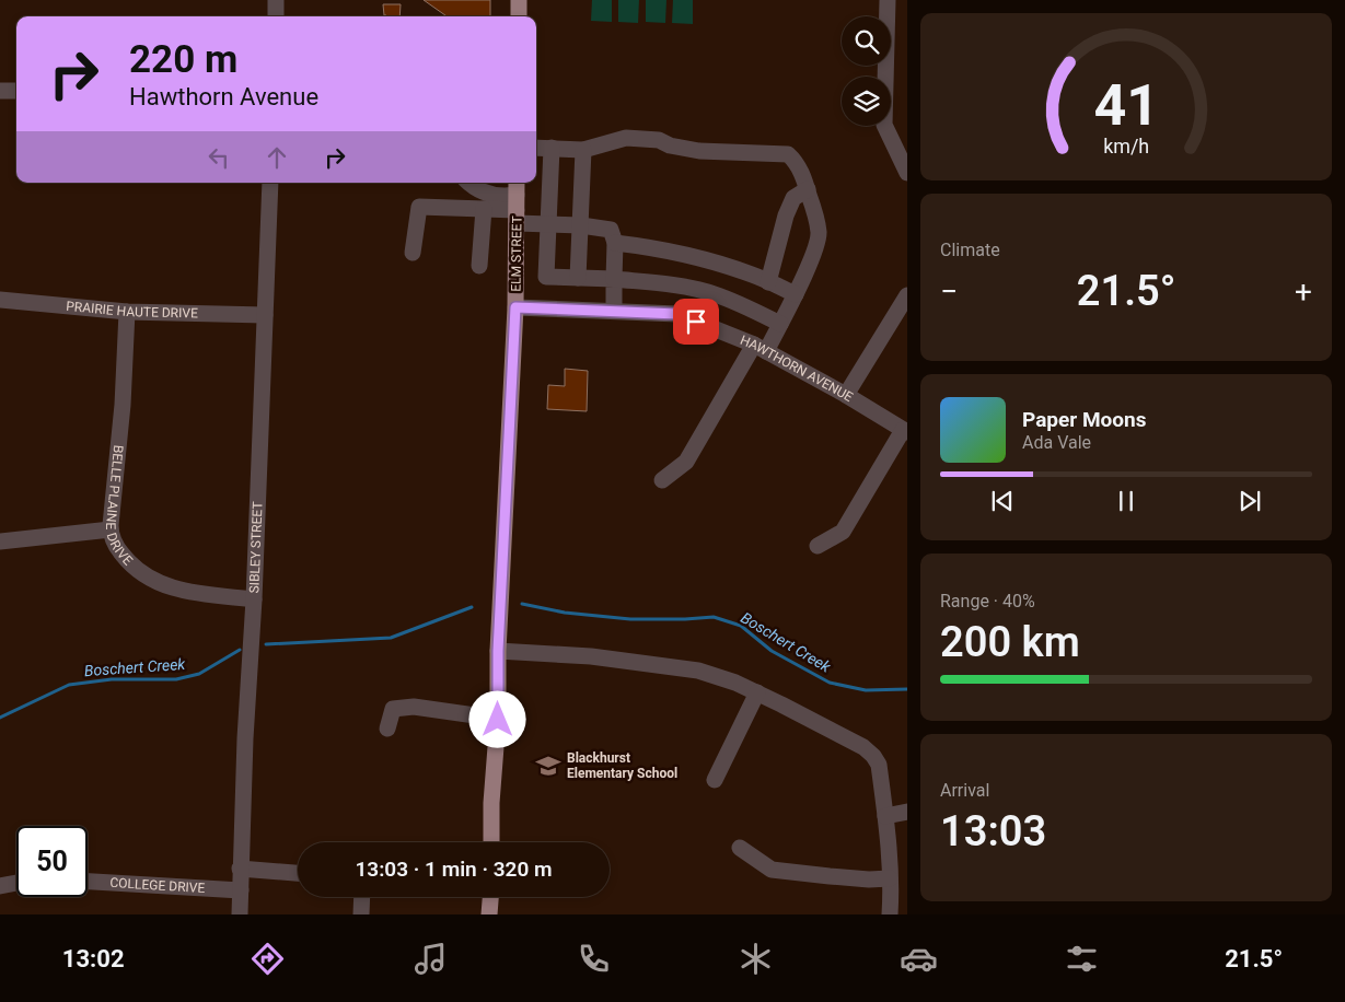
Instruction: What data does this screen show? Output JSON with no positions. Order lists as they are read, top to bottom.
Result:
{
  "streets": {
    "main road": ["ELM STREET"],
    "street": [
      "PRAIRIE HAUTE DRIVE",
      "HAWTHORN AVENUE",
      "BELLE PLAINE DRIVE",
      "SIBLEY STREET",
      "COLLEGE DRIVE"
    ]
  },
  "crossings": [
    ["ELM STREET", "HAWTHORN AVENUE"],
    ["PRAIRIE HAUTE DRIVE", "BELLE PLAINE DRIVE"],
    ["PRAIRIE HAUTE DRIVE", "SIBLEY STREET"],
    ["BELLE PLAINE DRIVE", "SIBLEY STREET"],
    ["SIBLEY STREET", "COLLEGE DRIVE"]
  ],
  "water": ["Boschert Creek"],
  "places": {
    "school or university": ["Blackhurst Elementary School"]
  },
  "page": {
    "turn": ["220 m", "Hawthorn Avenue"],
    "tile": [
      "Climate",
      ["Range · 40%", "200 km"],
      ["Arrival", "13:03"]
    ],
    "heat": ["−", "21.5°", "+"],
    "song": ["Paper Moons", "Ada Vale"],
    "limit": "50",
    "trip": "13:03 · 1 min · 320 m",
    "tabs": ["13:02", "21.5°"],
    "gauge": ["41", "km/h"]
  }
}
